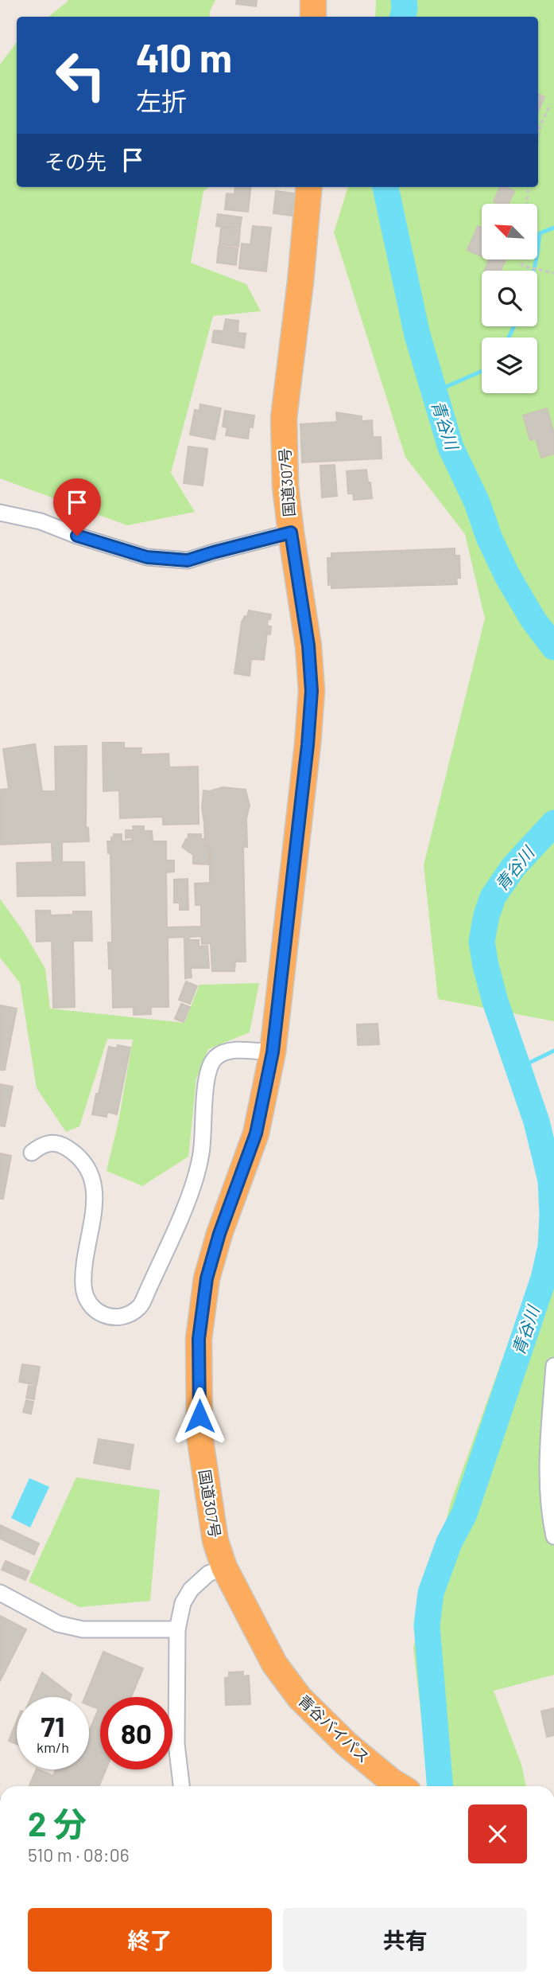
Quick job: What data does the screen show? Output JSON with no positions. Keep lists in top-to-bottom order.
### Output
{
  "streets": {
    "highway": ["国道307号", "青谷バイパス"]
  },
  "crossings": [
    ["国道307号", "青谷バイパス"]
  ],
  "water": ["青谷川"],
  "north": "top left",
  "page": {
    "turn": ["410 m", "左折"],
    "then": "その先",
    "speed": "71 km/h",
    "limit": "80",
    "heading": ["2 分", "510 m · 08:06"],
    "buttons": ["終了", "共有"]
  }
}
